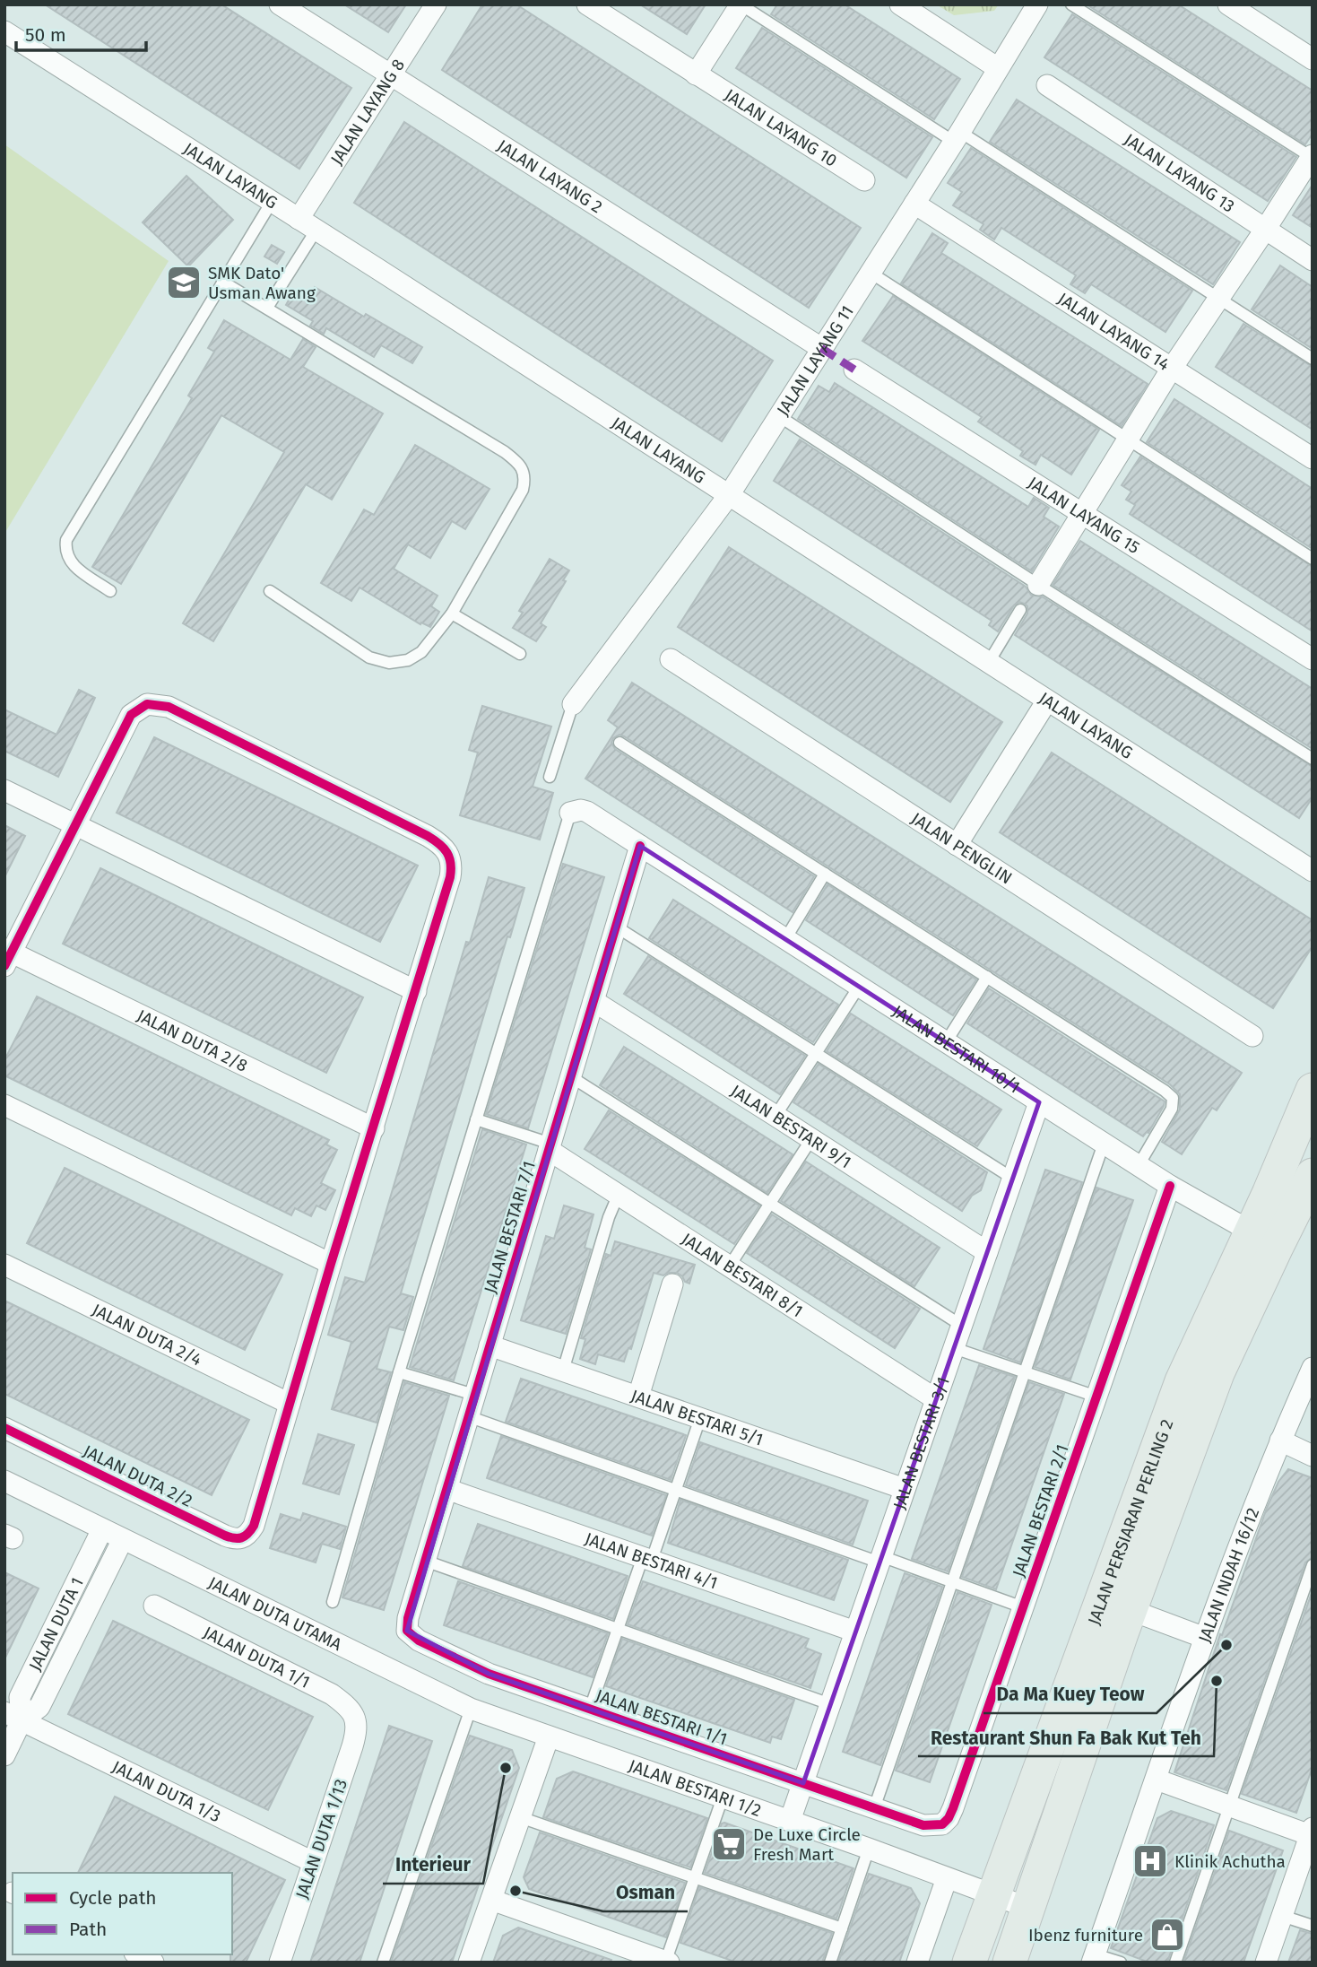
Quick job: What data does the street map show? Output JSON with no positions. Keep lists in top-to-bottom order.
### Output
{
  "streets": {
    "main road": ["JALAN PERSIARAN PERLING 2"],
    "street": [
      "JALAN LAYANG 8",
      "JALAN LAYANG 10",
      "JALAN LAYANG 13",
      "JALAN LAYANG",
      "JALAN LAYANG 2",
      "JALAN LAYANG 14",
      "JALAN LAYANG 11",
      "JALAN LAYANG 15",
      "JALAN PENGLIN",
      "JALAN DUTA 2/8",
      "JALAN BESTARI 10/1",
      "JALAN BESTARI 9/1",
      "JALAN BESTARI 7/1",
      "JALAN BESTARI 8/1",
      "JALAN DUTA 2/4",
      "JALAN BESTARI 5/1",
      "JALAN BESTARI 3/1",
      "JALAN DUTA 2/2",
      "JALAN BESTARI 2/1",
      "JALAN BESTARI 4/1",
      "JALAN INDAH 16/12",
      "JALAN DUTA UTAMA",
      "JALAN DUTA 1",
      "JALAN DUTA 1/1",
      "JALAN BESTARI 1/1",
      "JALAN BESTARI 1/2",
      "JALAN DUTA 1/3",
      "JALAN DUTA 1/13"
    ]
  },
  "crossings": [
    ["JALAN LAYANG 8", "JALAN LAYANG"],
    ["JALAN LAYANG 8", "JALAN LAYANG 2"],
    ["JALAN LAYANG", "JALAN LAYANG 11"],
    ["JALAN LAYANG 2", "JALAN LAYANG 11"],
    ["JALAN LAYANG 14", "JALAN LAYANG 11"],
    ["JALAN BESTARI 10/1", "JALAN BESTARI 7/1"],
    ["JALAN BESTARI 10/1", "JALAN BESTARI 3/1"],
    ["JALAN BESTARI 10/1", "JALAN BESTARI 2/1"],
    ["JALAN BESTARI 10/1", "JALAN PERSIARAN PERLING 2"],
    ["JALAN BESTARI 9/1", "JALAN BESTARI 7/1"],
    ["JALAN BESTARI 9/1", "JALAN BESTARI 3/1"],
    ["JALAN BESTARI 7/1", "JALAN BESTARI 8/1"],
    ["JALAN BESTARI 7/1", "JALAN BESTARI 5/1"],
    ["JALAN BESTARI 7/1", "JALAN BESTARI 4/1"],
    ["JALAN BESTARI 7/1", "JALAN BESTARI 1/1"],
    ["JALAN BESTARI 8/1", "JALAN BESTARI 3/1"],
    ["JALAN DUTA 2/4", "JALAN DUTA 2/2"],
    ["JALAN BESTARI 5/1", "JALAN BESTARI 3/1"],
    ["JALAN BESTARI 3/1", "JALAN BESTARI 4/1"],
    ["JALAN BESTARI 3/1", "JALAN BESTARI 1/1"],
    ["JALAN BESTARI 3/1", "JALAN BESTARI 1/2"],
    ["JALAN BESTARI 2/1", "JALAN BESTARI 1/1"],
    ["JALAN DUTA UTAMA", "JALAN DUTA 1"],
    ["JALAN DUTA UTAMA", "JALAN BESTARI 1/2"],
    ["JALAN DUTA 1", "JALAN DUTA 1/3"],
    ["JALAN DUTA 1/1", "JALAN DUTA 1/13"],
    ["JALAN DUTA 1/3", "JALAN DUTA 1/13"]
  ],
  "places": {
    "school or university": ["SMK Dato' Usman Awang"],
    "other": [
      "Da Ma Kuey Teow",
      "Restaurant Shun Fa Bak Kut Teh",
      "Interieur",
      "Osman"
    ],
    "supermarket": ["De Luxe Circle Fresh Mart"],
    "hospital": ["Klinik Achutha"],
    "shop": ["Ibenz furniture"]
  },
  "legend": ["Cycle path", "Path"],
  "scale_bar": "50 m"
}
